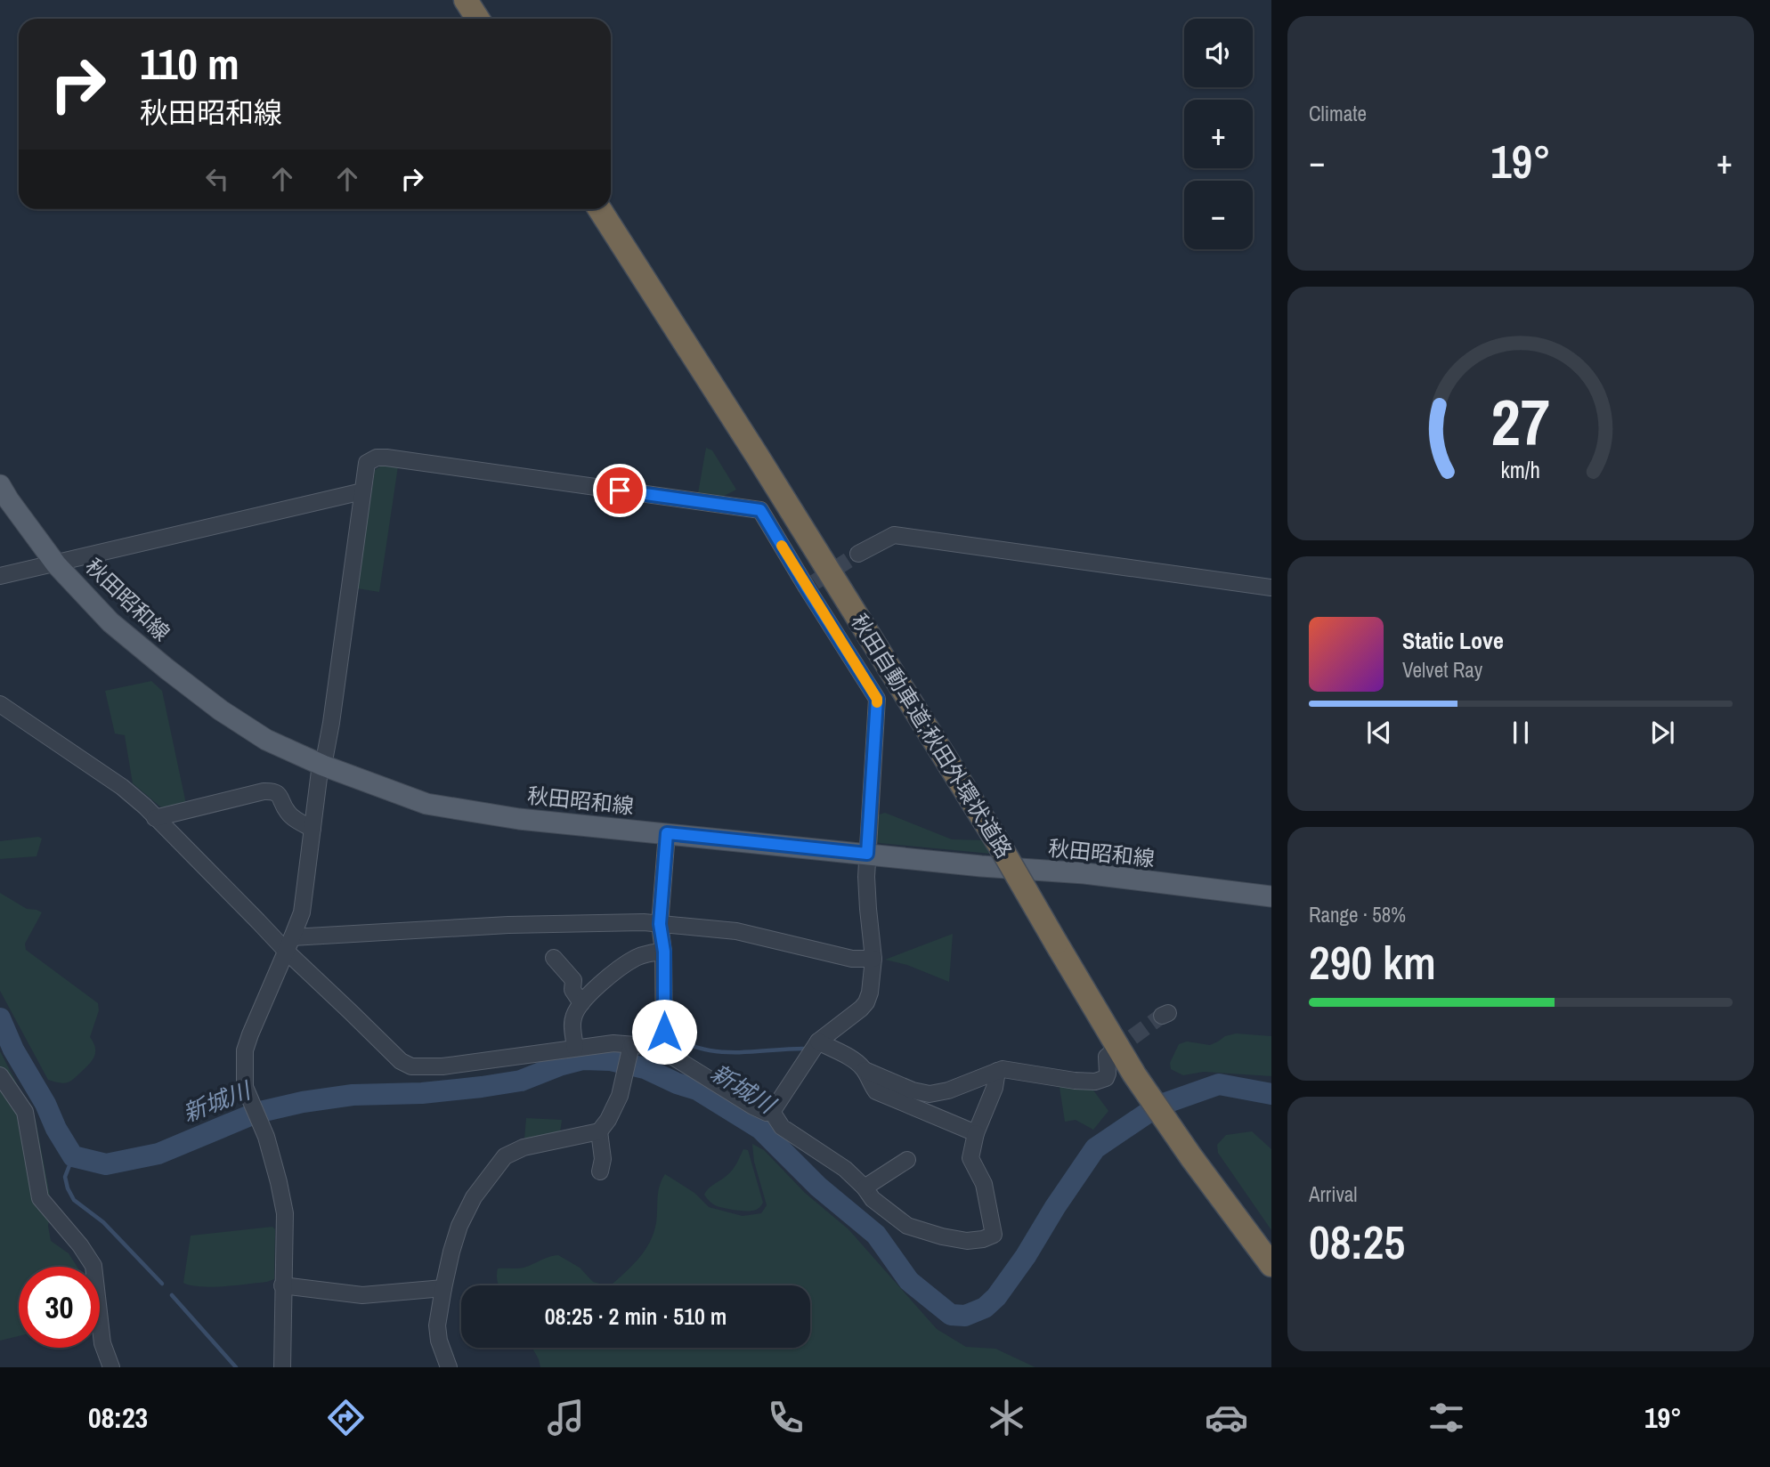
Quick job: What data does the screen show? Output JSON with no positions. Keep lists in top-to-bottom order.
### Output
{
  "streets": {
    "highway": ["秋田自動車道;秋田外環状道路"],
    "main road": ["秋田昭和線"]
  },
  "water": ["新城川"],
  "page": {
    "tile": [
      "Climate",
      ["Range · 58%", "290 km"],
      ["Arrival", "08:25"]
    ],
    "map_buttons": ["+", "−"],
    "turn": ["110 m", "秋田昭和線"],
    "heat": ["−", "19°", "+"],
    "song": ["Static Love", "Velvet Ray"],
    "limit": "30",
    "trip": "08:25 · 2 min · 510 m",
    "tabs": ["08:23", "19°"],
    "gauge": ["27", "km/h"]
  }
}
